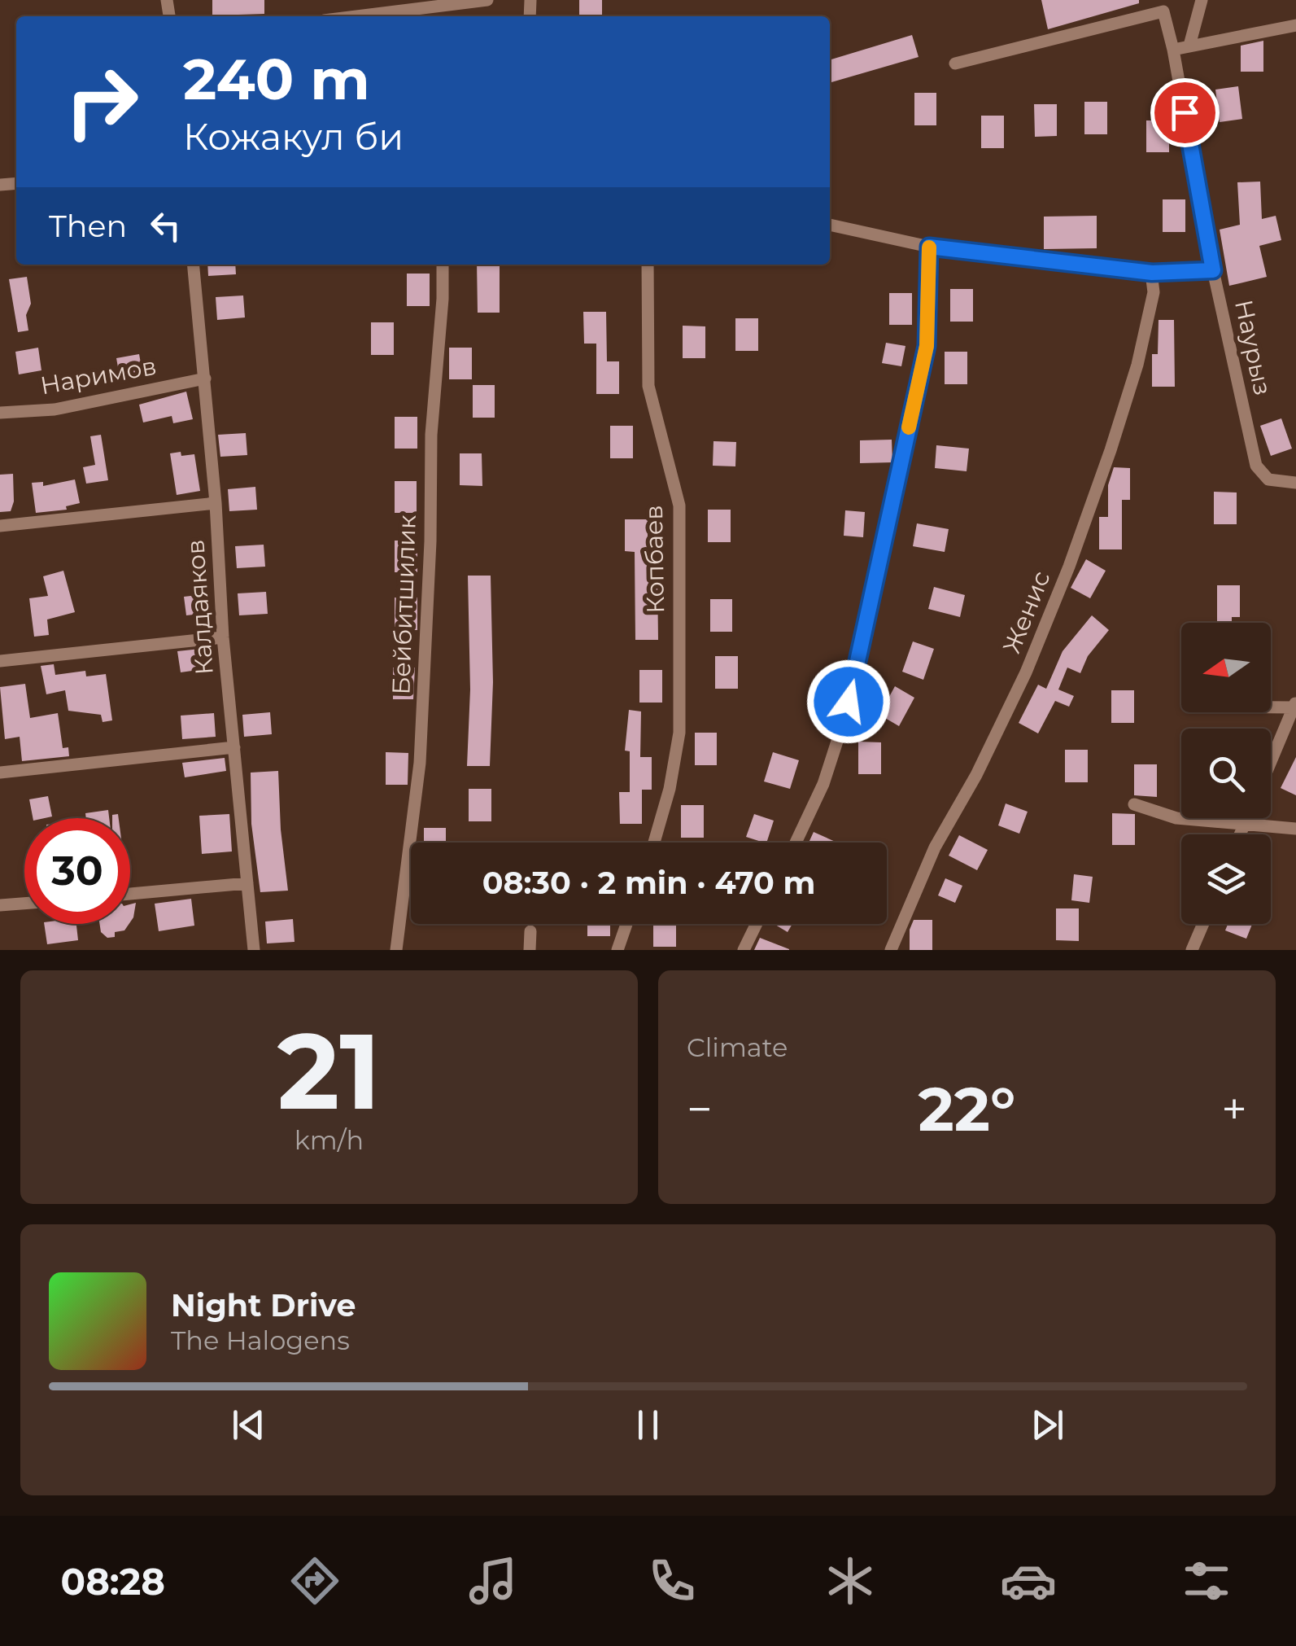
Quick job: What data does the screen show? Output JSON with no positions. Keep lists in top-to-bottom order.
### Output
{
  "streets": {
    "street": [
      "Наурыз",
      "Наримов",
      "Копбаев",
      "Бейбитшилик",
      "Калдаяков",
      "Женис"
    ]
  },
  "crossings": [
    ["Наримов", "Калдаяков"]
  ],
  "north": "left",
  "page": {
    "turn": ["240 m", "Кожакул би"],
    "then": "Then",
    "limit": "30",
    "trip": "08:30 · 2 min · 470 m",
    "tile": [
      ["21", "km/h"],
      "Climate"
    ],
    "heat": ["−", "22°", "+"],
    "song": ["Night Drive", "The Halogens"],
    "tabs": "08:28"
  }
}
